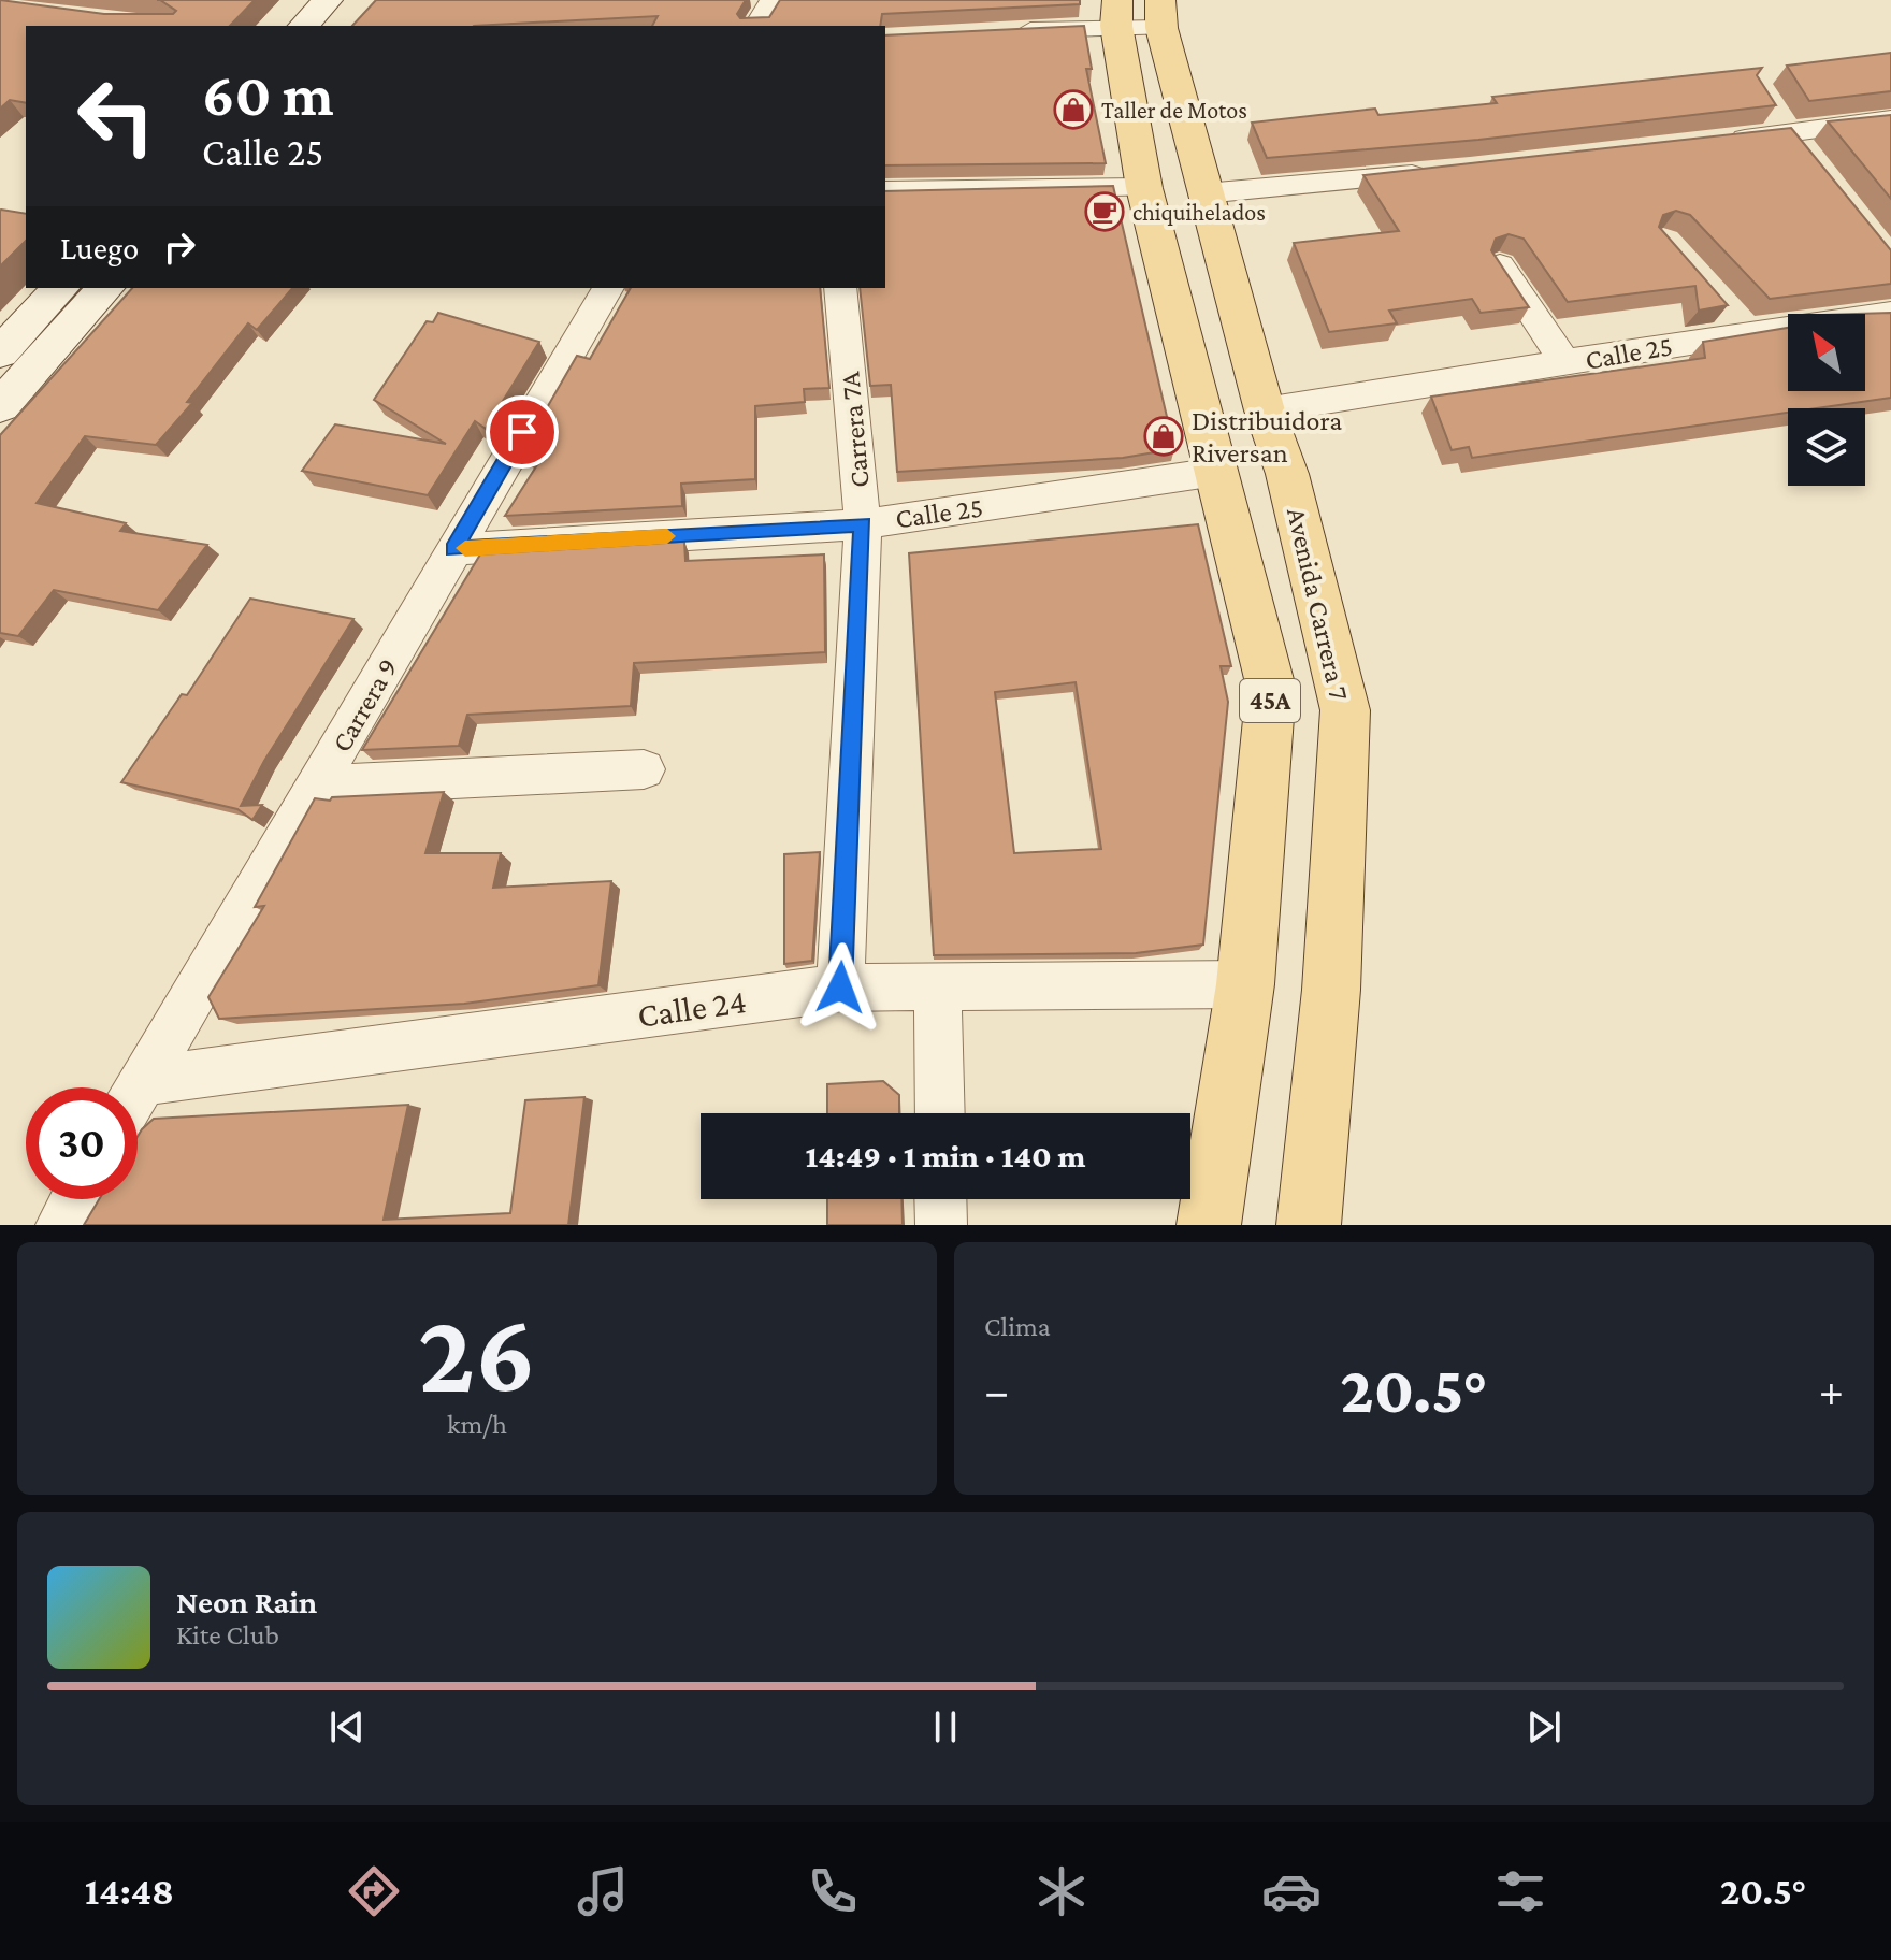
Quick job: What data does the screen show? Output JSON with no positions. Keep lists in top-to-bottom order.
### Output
{
  "streets": {
    "main road": ["Avenida Carrera 7", "45A"],
    "street": [
      "Calle 25",
      "Carrera 7A",
      "Carrera 9",
      "Calle 24"
    ]
  },
  "crossings": [
    ["Calle 25", "Carrera 7A"],
    ["Calle 25", "Avenida Carrera 7"],
    ["Calle 25", "45A"],
    ["Calle 25", "Carrera 9"],
    ["Carrera 7A", "Calle 24"],
    ["45A", "Calle 24"],
    ["Carrera 9", "Calle 24"]
  ],
  "places": {
    "shop": ["Taller de Motos", "Distribuidora Riversan"],
    "cafe": ["chiquihelados"]
  },
  "north": "top left",
  "page": {
    "turn": ["60 m", "Calle 25"],
    "then": "Luego",
    "limit": "30",
    "trip": "14:49 · 1 min · 140 m",
    "tile": [
      ["26", "km/h"],
      "Clima"
    ],
    "heat": ["−", "20.5°", "+"],
    "song": ["Neon Rain", "Kite Club"],
    "tabs": ["14:48", "20.5°"]
  }
}
